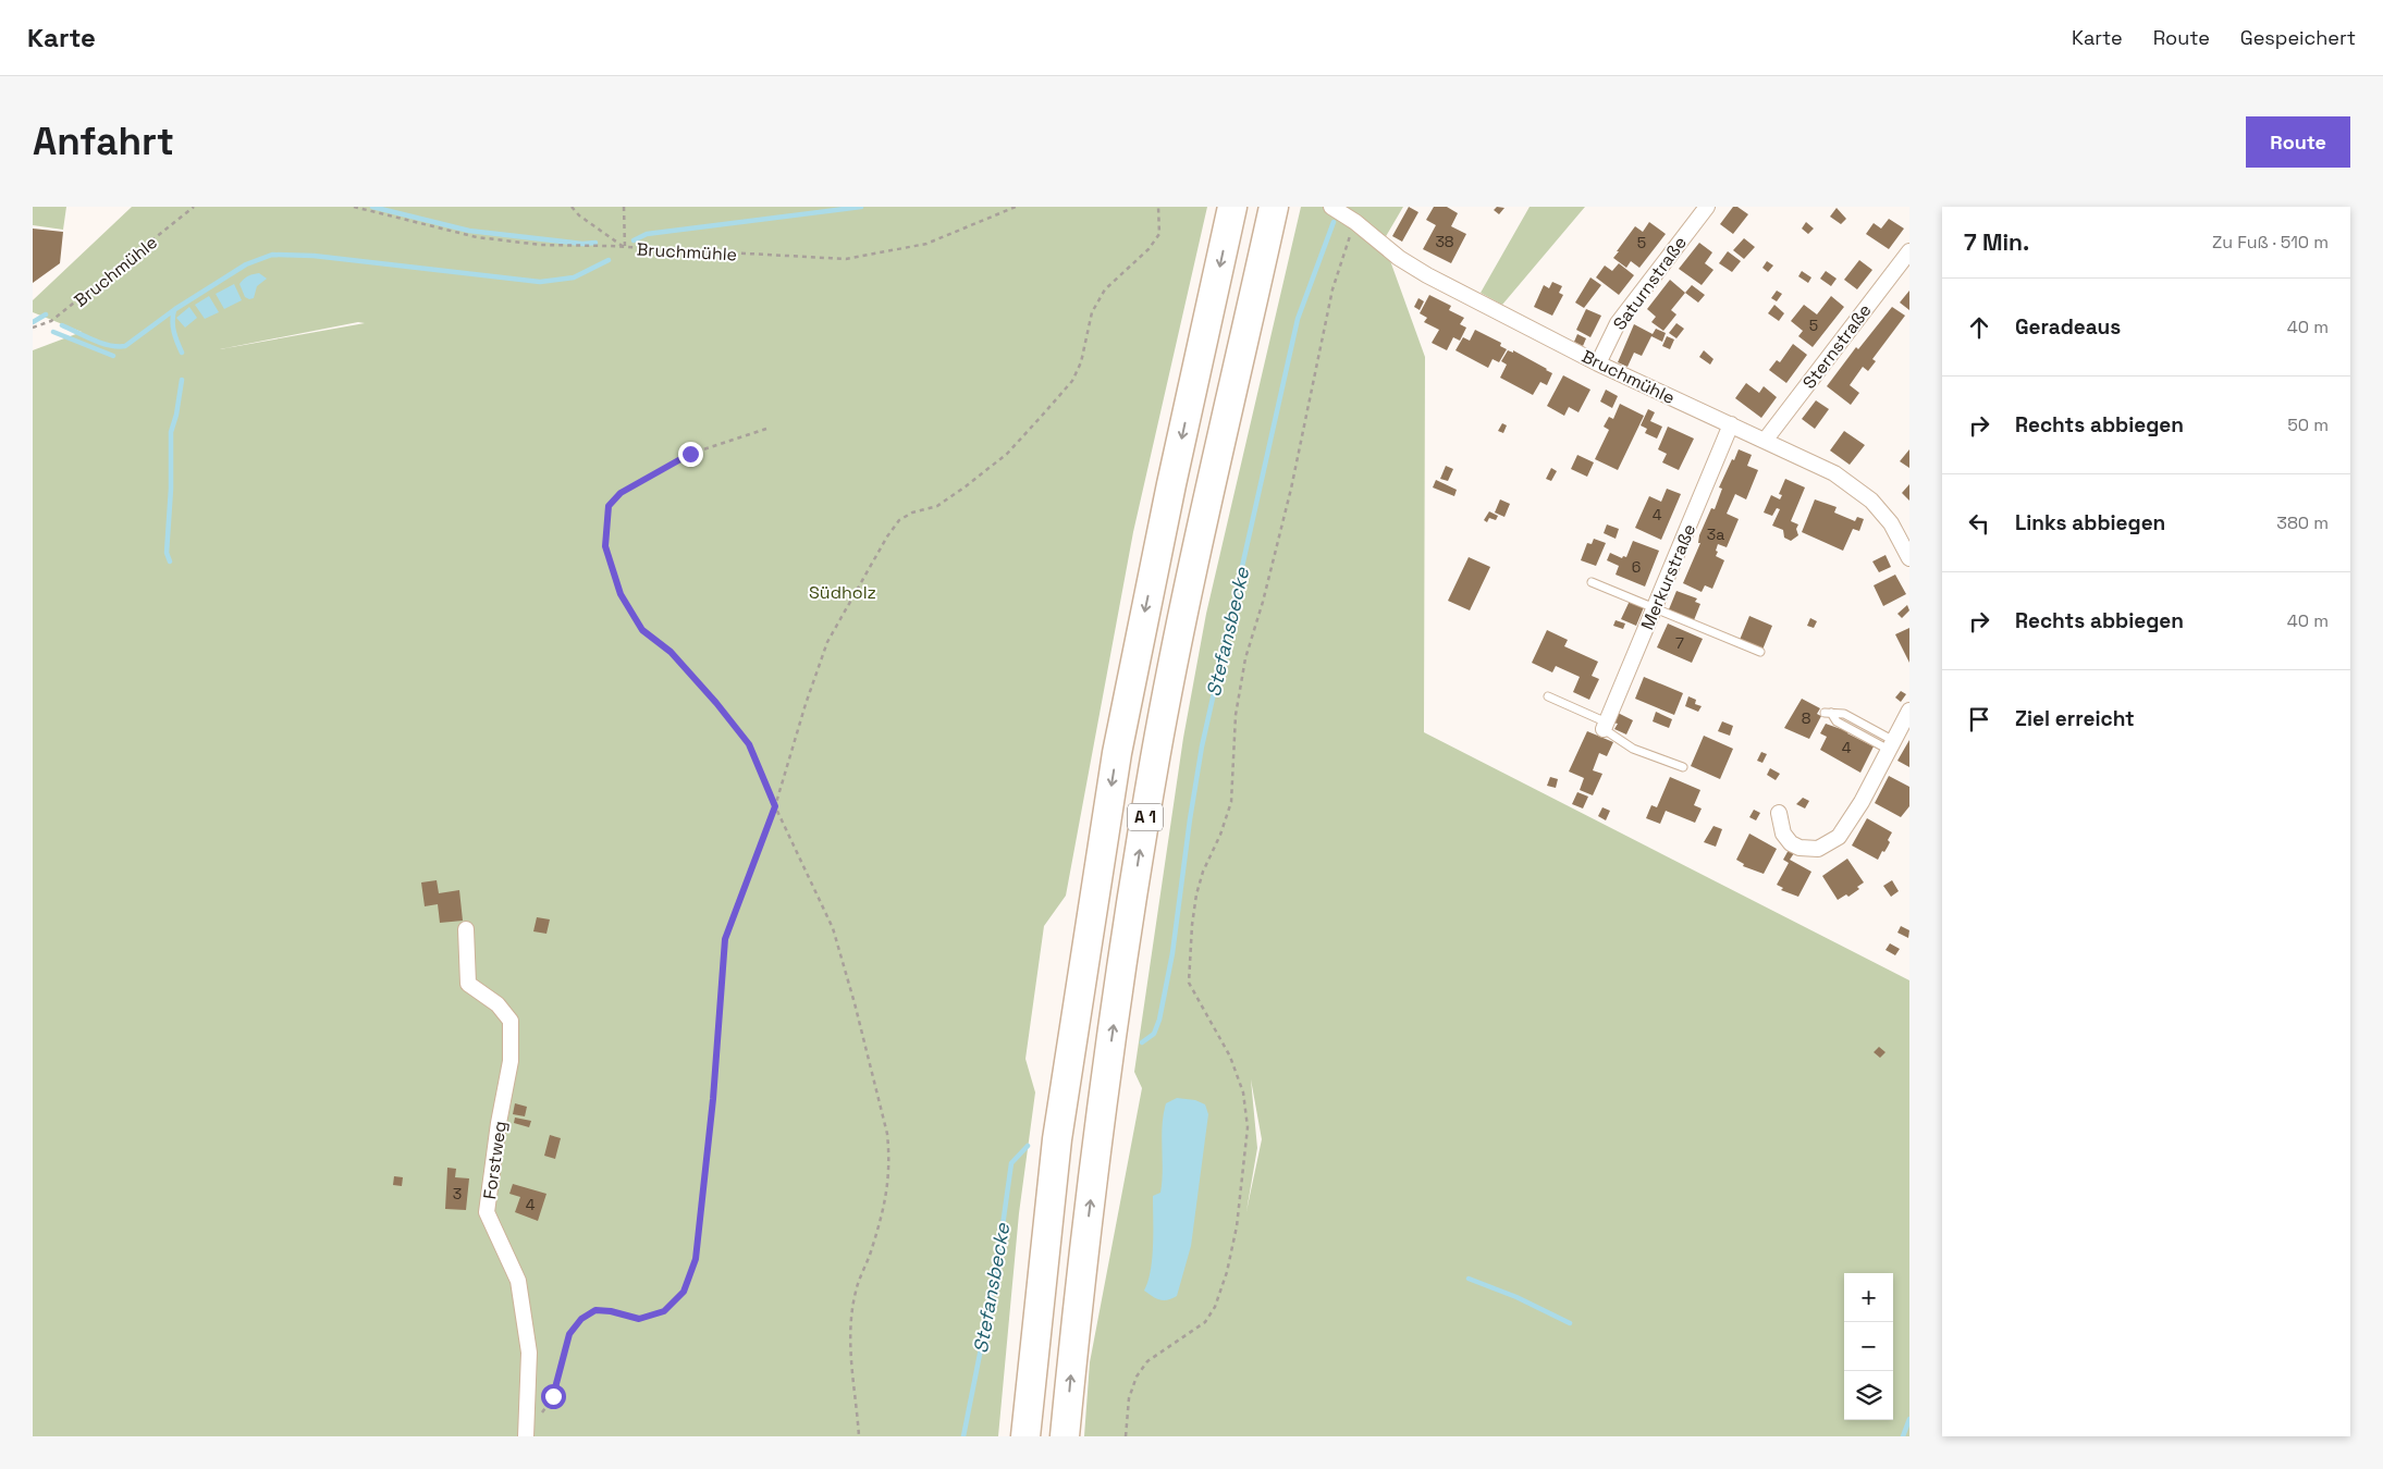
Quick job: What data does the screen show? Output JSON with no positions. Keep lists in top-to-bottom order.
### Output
{
  "streets": {
    "highway": ["A 1"],
    "street": [
      "Bruchmühle",
      "Saturnstraße",
      "Sternstraße",
      "Merkurstraße",
      "Forstweg"
    ]
  },
  "crossings": [
    ["Bruchmühle", "Saturnstraße"],
    ["Bruchmühle", "Sternstraße"],
    ["Bruchmühle", "Merkurstraße"]
  ],
  "water": ["Stefansbecke"],
  "parks": ["Südholz"],
  "house_numbers": [
    "38",
    "5",
    "5",
    "4",
    "3a",
    "6",
    "7",
    "8",
    "4",
    "3",
    "4"
  ],
  "page": {
    "header": "Karte",
    "nav": ["Karte", "Route", "Gespeichert"],
    "buttons": "Route",
    "title": "Anfahrt",
    "heading": ["7 Min.", "Zu Fuß · 510 m"],
    "list": [
      ["Geradeaus", "40 m"],
      ["Rechts abbiegen", "50 m"],
      ["Links abbiegen", "380 m"],
      ["Rechts abbiegen", "40 m"],
      "Ziel erreicht"
    ],
    "map_buttons": ["+", "−"]
  }
}
